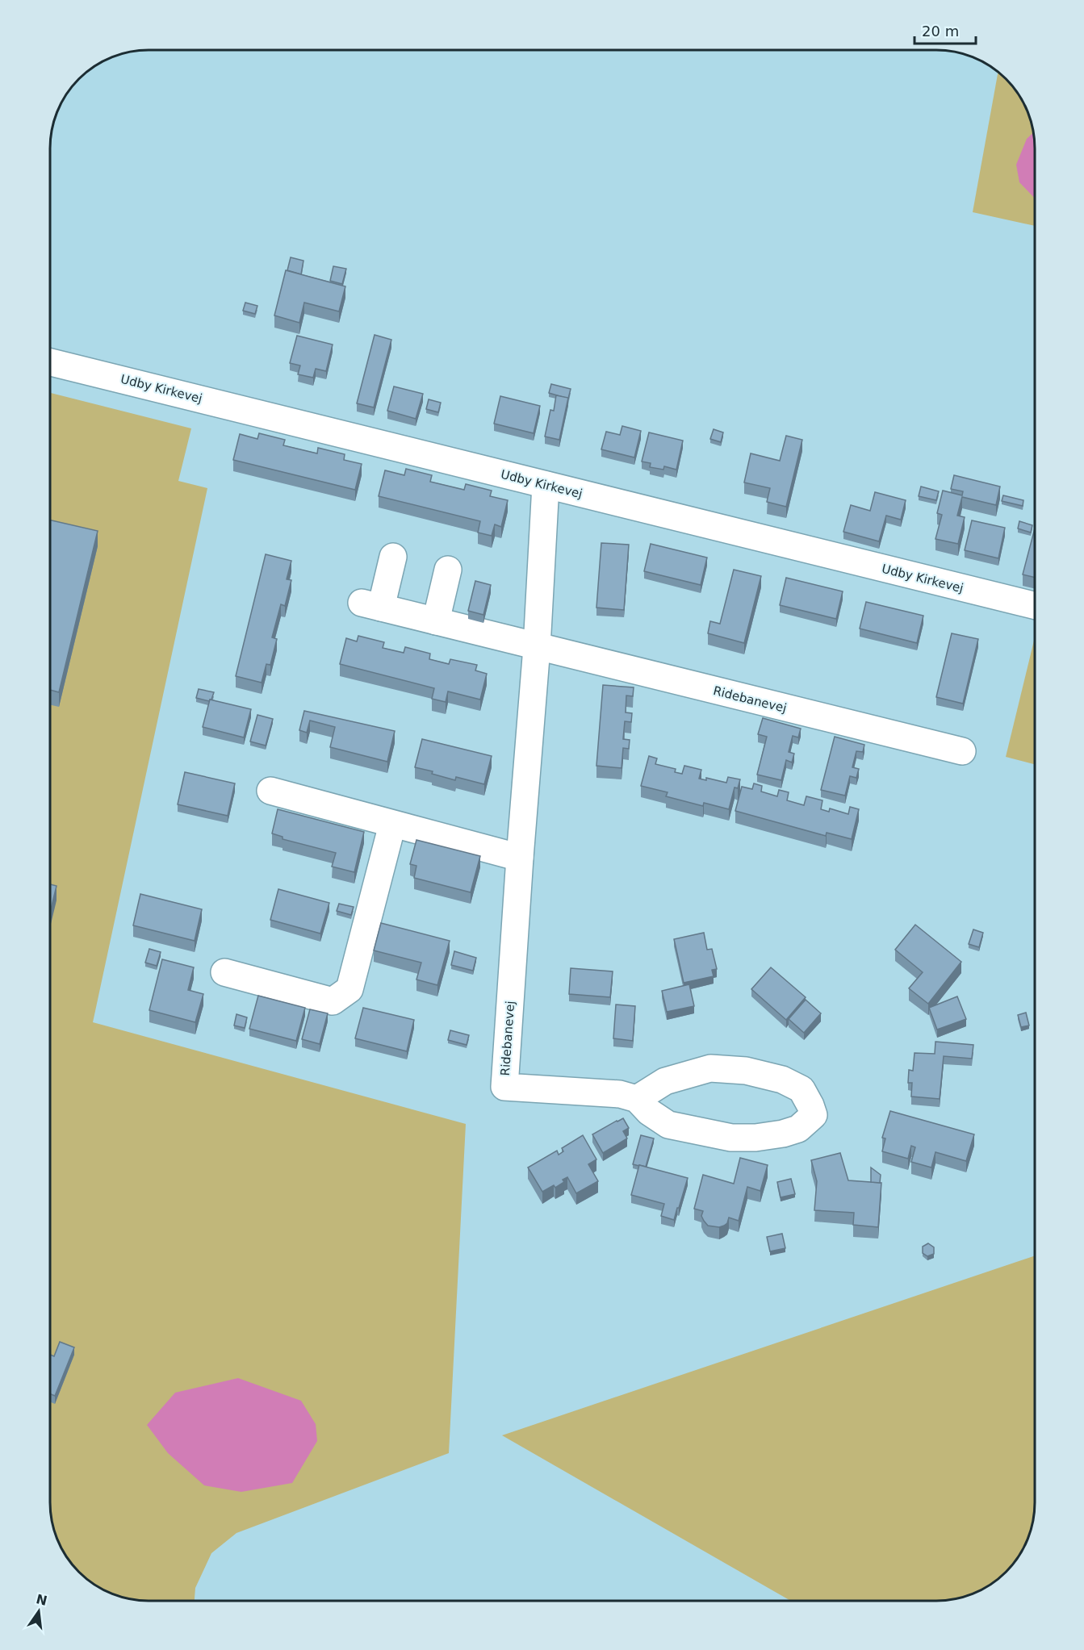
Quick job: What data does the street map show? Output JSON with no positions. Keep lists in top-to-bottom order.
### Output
{
  "streets": {
    "street": ["Udby Kirkevej", "Ridebanevej"]
  },
  "crossings": [
    ["Udby Kirkevej", "Ridebanevej"]
  ],
  "scale_bar": "20 m",
  "north": "top"
}
